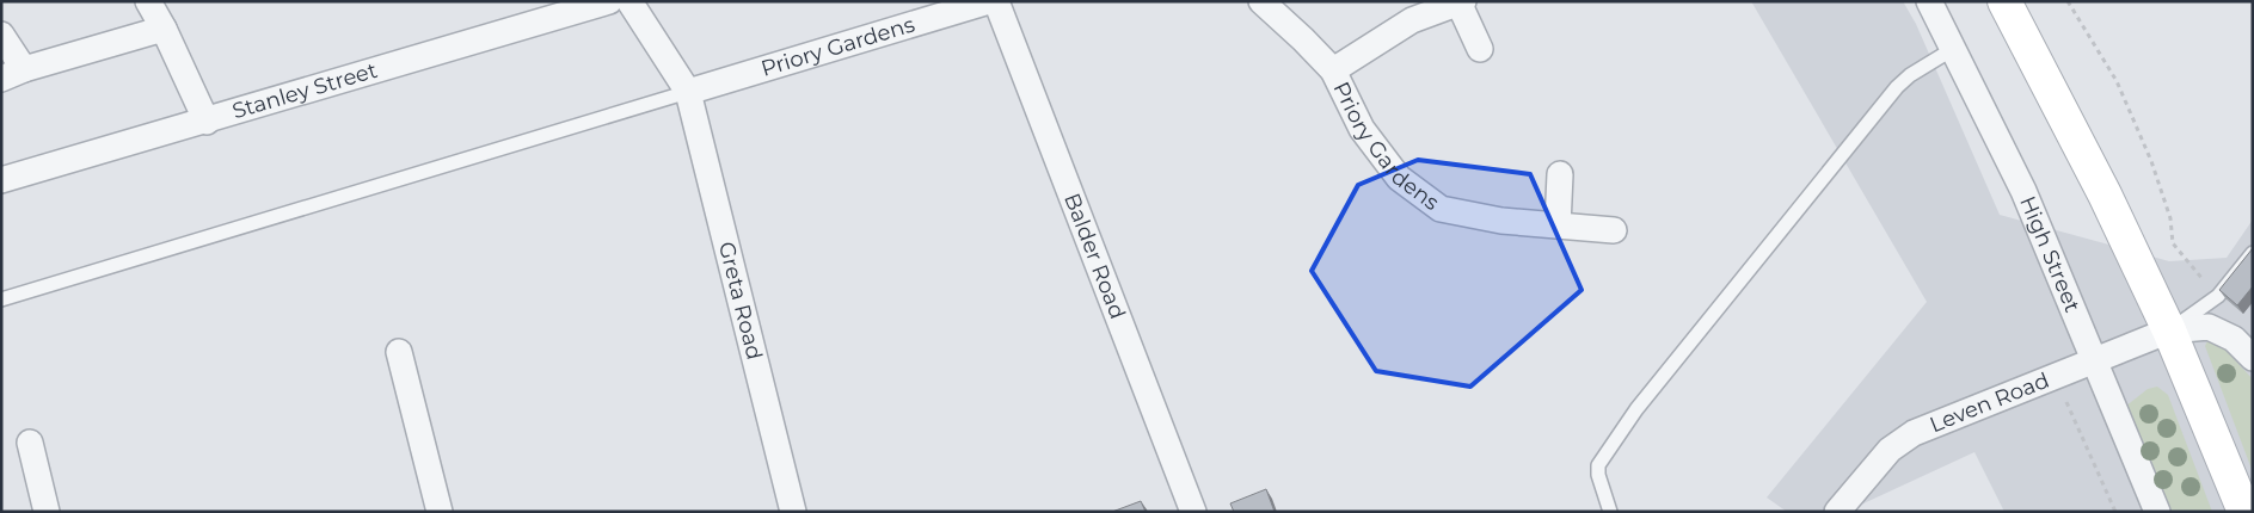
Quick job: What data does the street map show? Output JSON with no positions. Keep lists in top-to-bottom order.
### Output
{
  "streets": {
    "street": [
      "Priory Gardens",
      "Stanley Street",
      "High Street",
      "Balder Road",
      "Greta Road",
      "Leven Road"
    ]
  },
  "crossings": [
    ["Priory Gardens", "Greta Road"],
    ["High Street", "Leven Road"]
  ]
}
